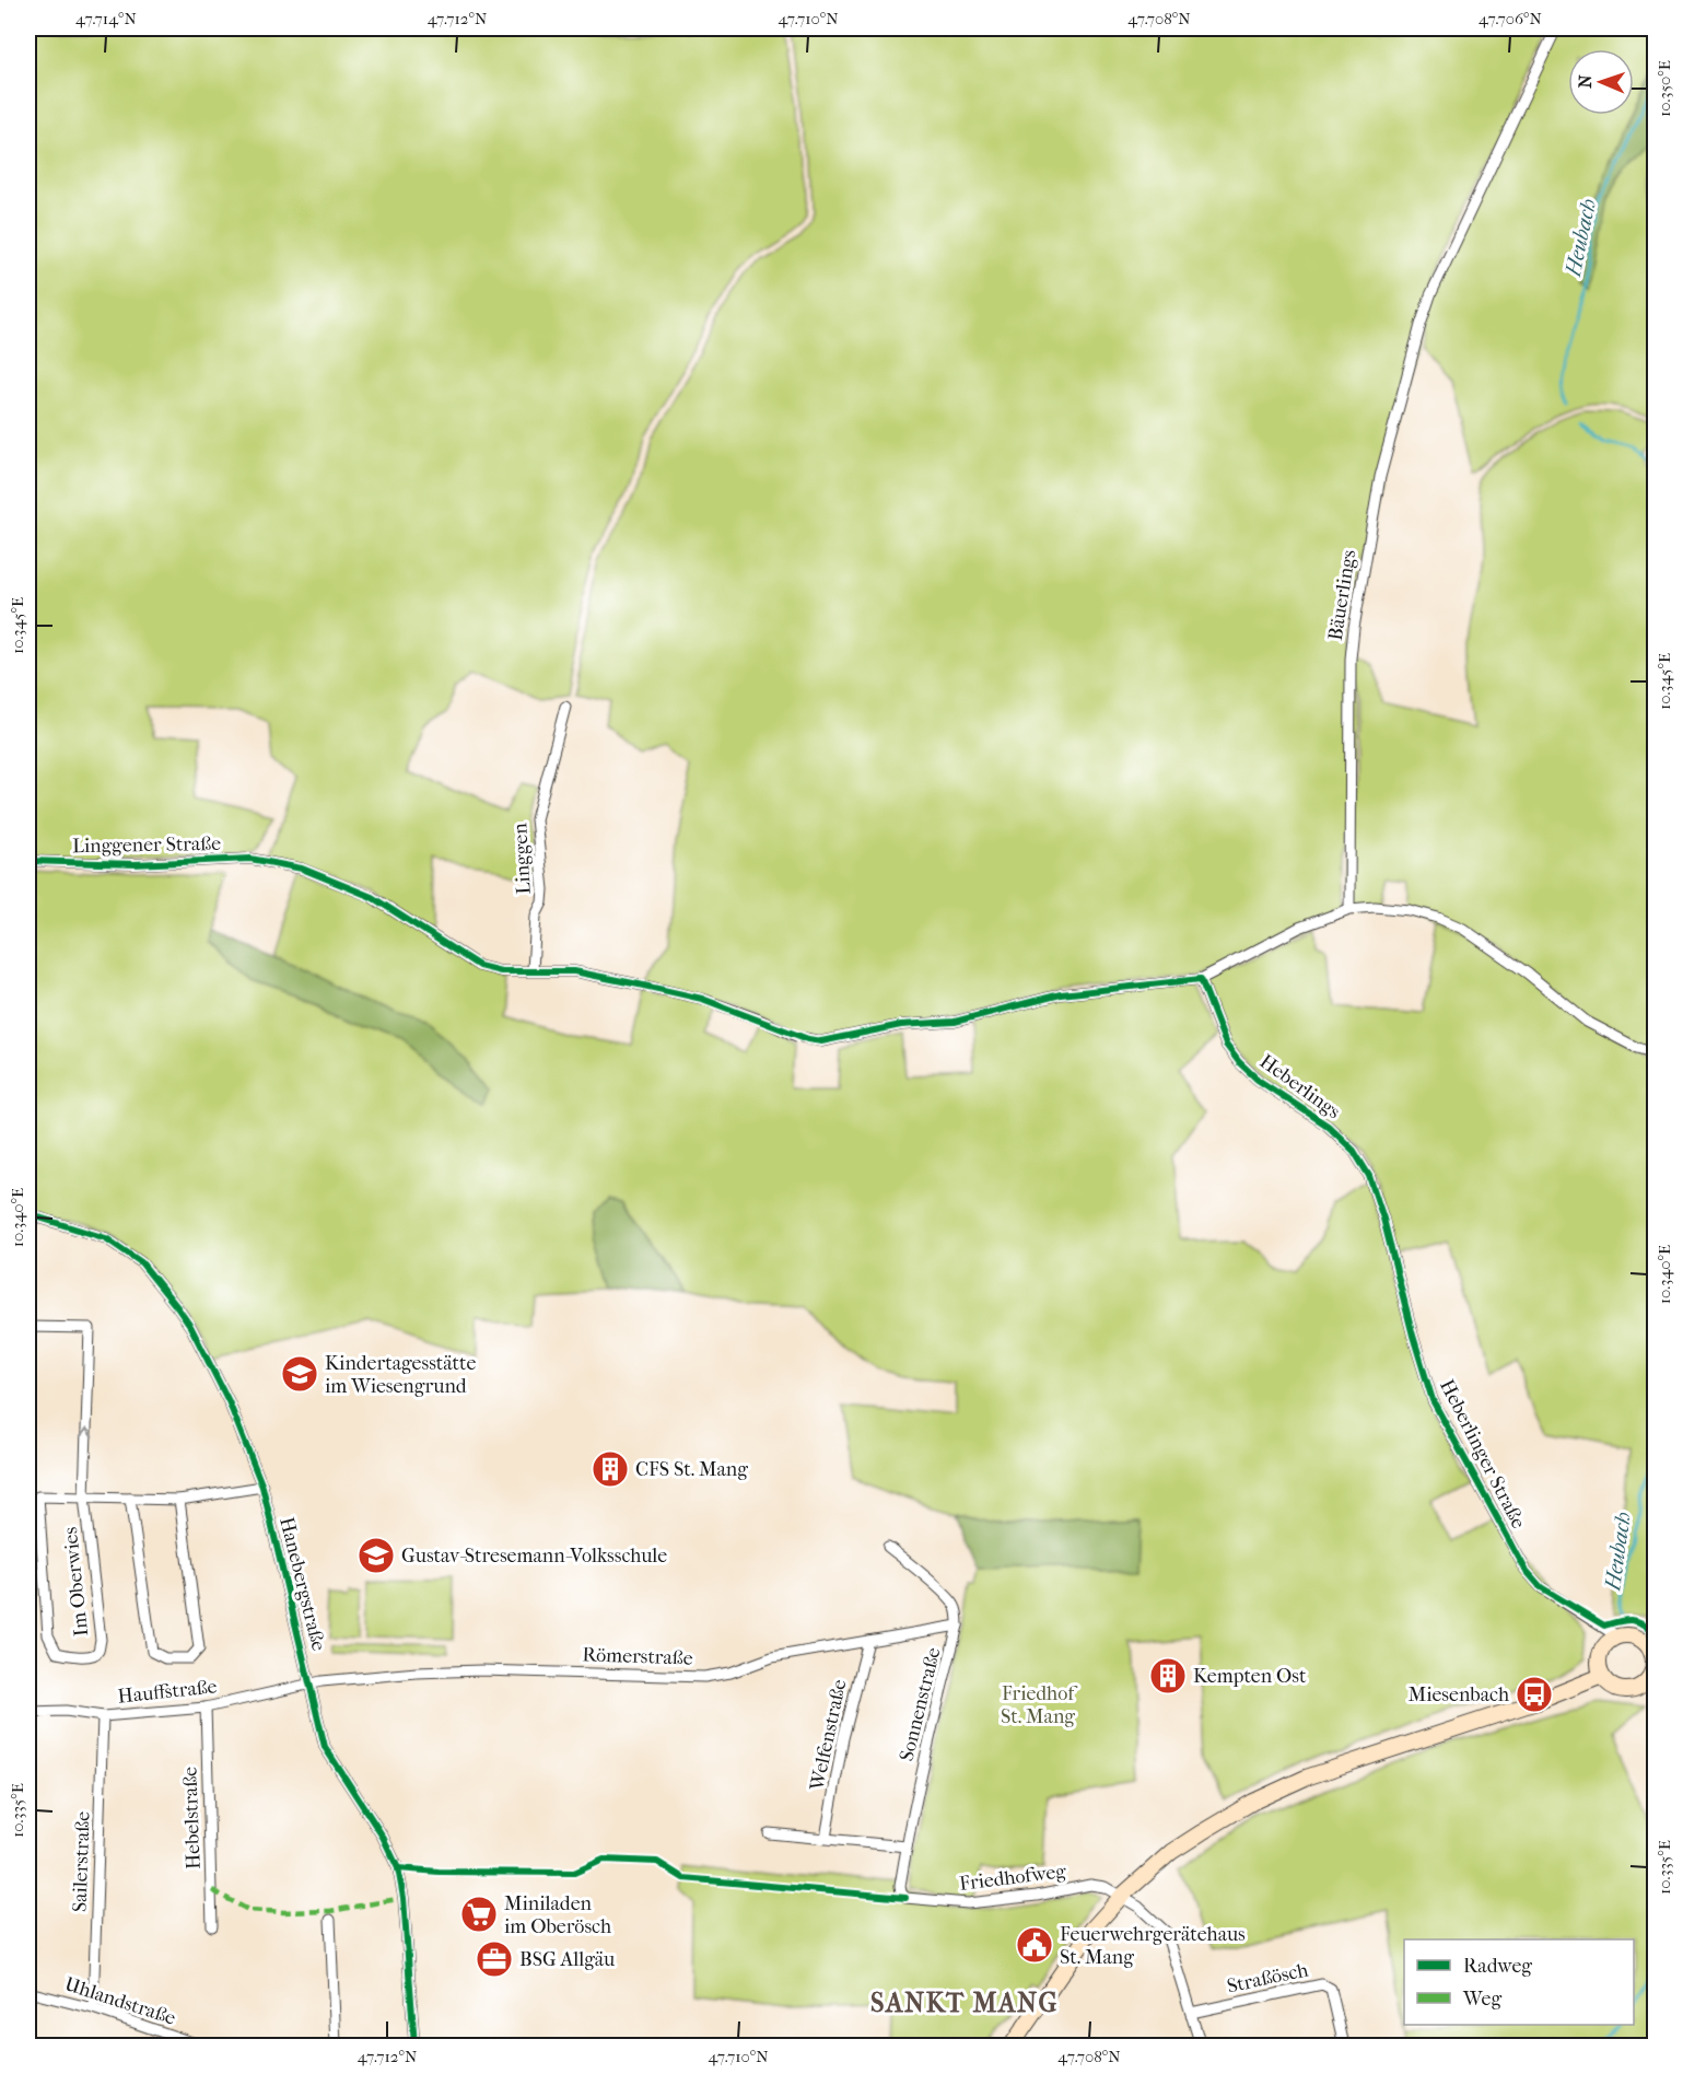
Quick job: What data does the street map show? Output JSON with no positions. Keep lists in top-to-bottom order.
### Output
{
  "streets": {
    "street": [
      "Bäuerlings",
      "Linggener Straße",
      "Linggen",
      "Heberlings",
      "Heberlinger Straße",
      "Im Oberwies",
      "Hanebergstraße",
      "Römerstraße",
      "Hauffstraße",
      "Sonnenstraße",
      "Welfenstraße",
      "Hebelstraße",
      "Sailerstraße",
      "Friedhofweg",
      "Straßösch",
      "Uhlandstraße"
    ]
  },
  "crossings": [
    ["Linggener Straße", "Linggen"],
    ["Linggener Straße", "Heberlings"],
    ["Heberlings", "Heberlinger Straße"],
    ["Im Oberwies", "Hanebergstraße"],
    ["Hanebergstraße", "Römerstraße"],
    ["Hanebergstraße", "Hauffstraße"],
    ["Römerstraße", "Hauffstraße"],
    ["Römerstraße", "Sonnenstraße"],
    ["Römerstraße", "Welfenstraße"],
    ["Hauffstraße", "Hebelstraße"],
    ["Hauffstraße", "Sailerstraße"],
    ["Sonnenstraße", "Friedhofweg"],
    ["Sailerstraße", "Uhlandstraße"],
    ["Friedhofweg", "Straßösch"]
  ],
  "districts": ["SANKT MANG"],
  "water": ["Heubach"],
  "parks": ["Friedhof St. Mang"],
  "places": {
    "school or university": ["Kindertagesstätte im Wiesengrund", "Gustav-Stresemann-Volksschule"],
    "building": ["CFS St. Mang", "Kempten Ost"],
    "bus stop": ["Miesenbach"],
    "supermarket": ["Miniladen im Oberösch"],
    "public building": ["Feuerwehrgerätehaus St. Mang"],
    "office": ["BSG Allgäu"]
  },
  "legend": ["Radweg", "Weg"],
  "north": "left",
  "coordinates": [
    "47.714°N",
    "47.712°N",
    "47.710°N",
    "47.708°N",
    "47.706°N",
    "10.350°E",
    "10.345°E",
    "10.340°E",
    "10.335°E"
  ]
}
